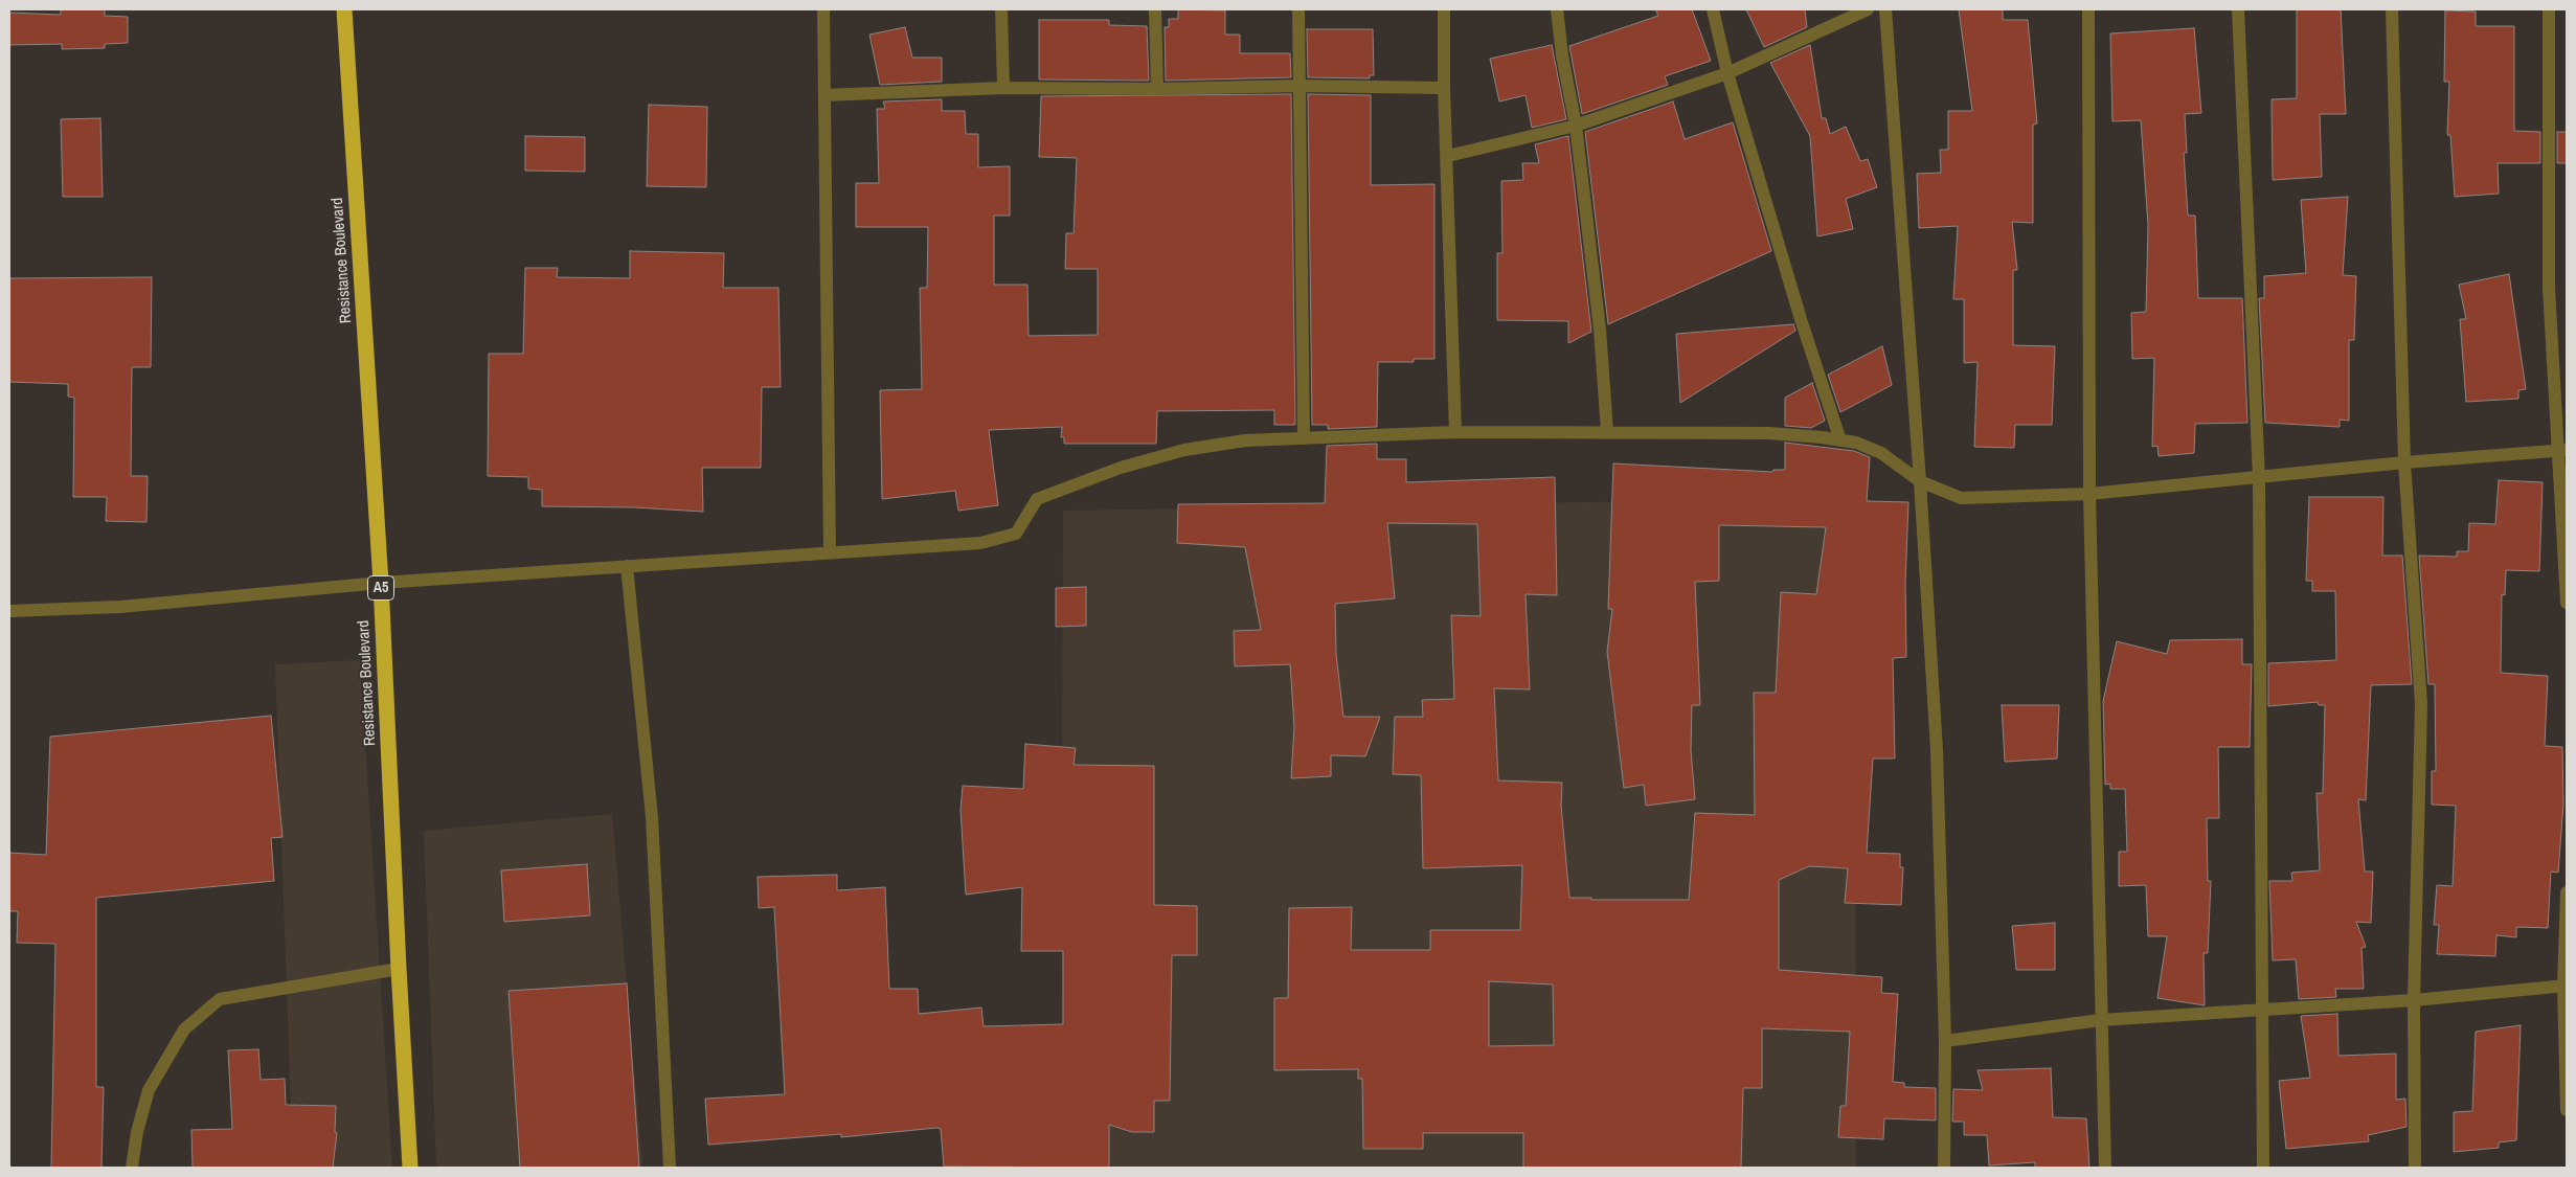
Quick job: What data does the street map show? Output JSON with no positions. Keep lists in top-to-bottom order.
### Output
{
  "streets": {
    "highway": ["Resistance Boulevard", "A5"]
  }
}
